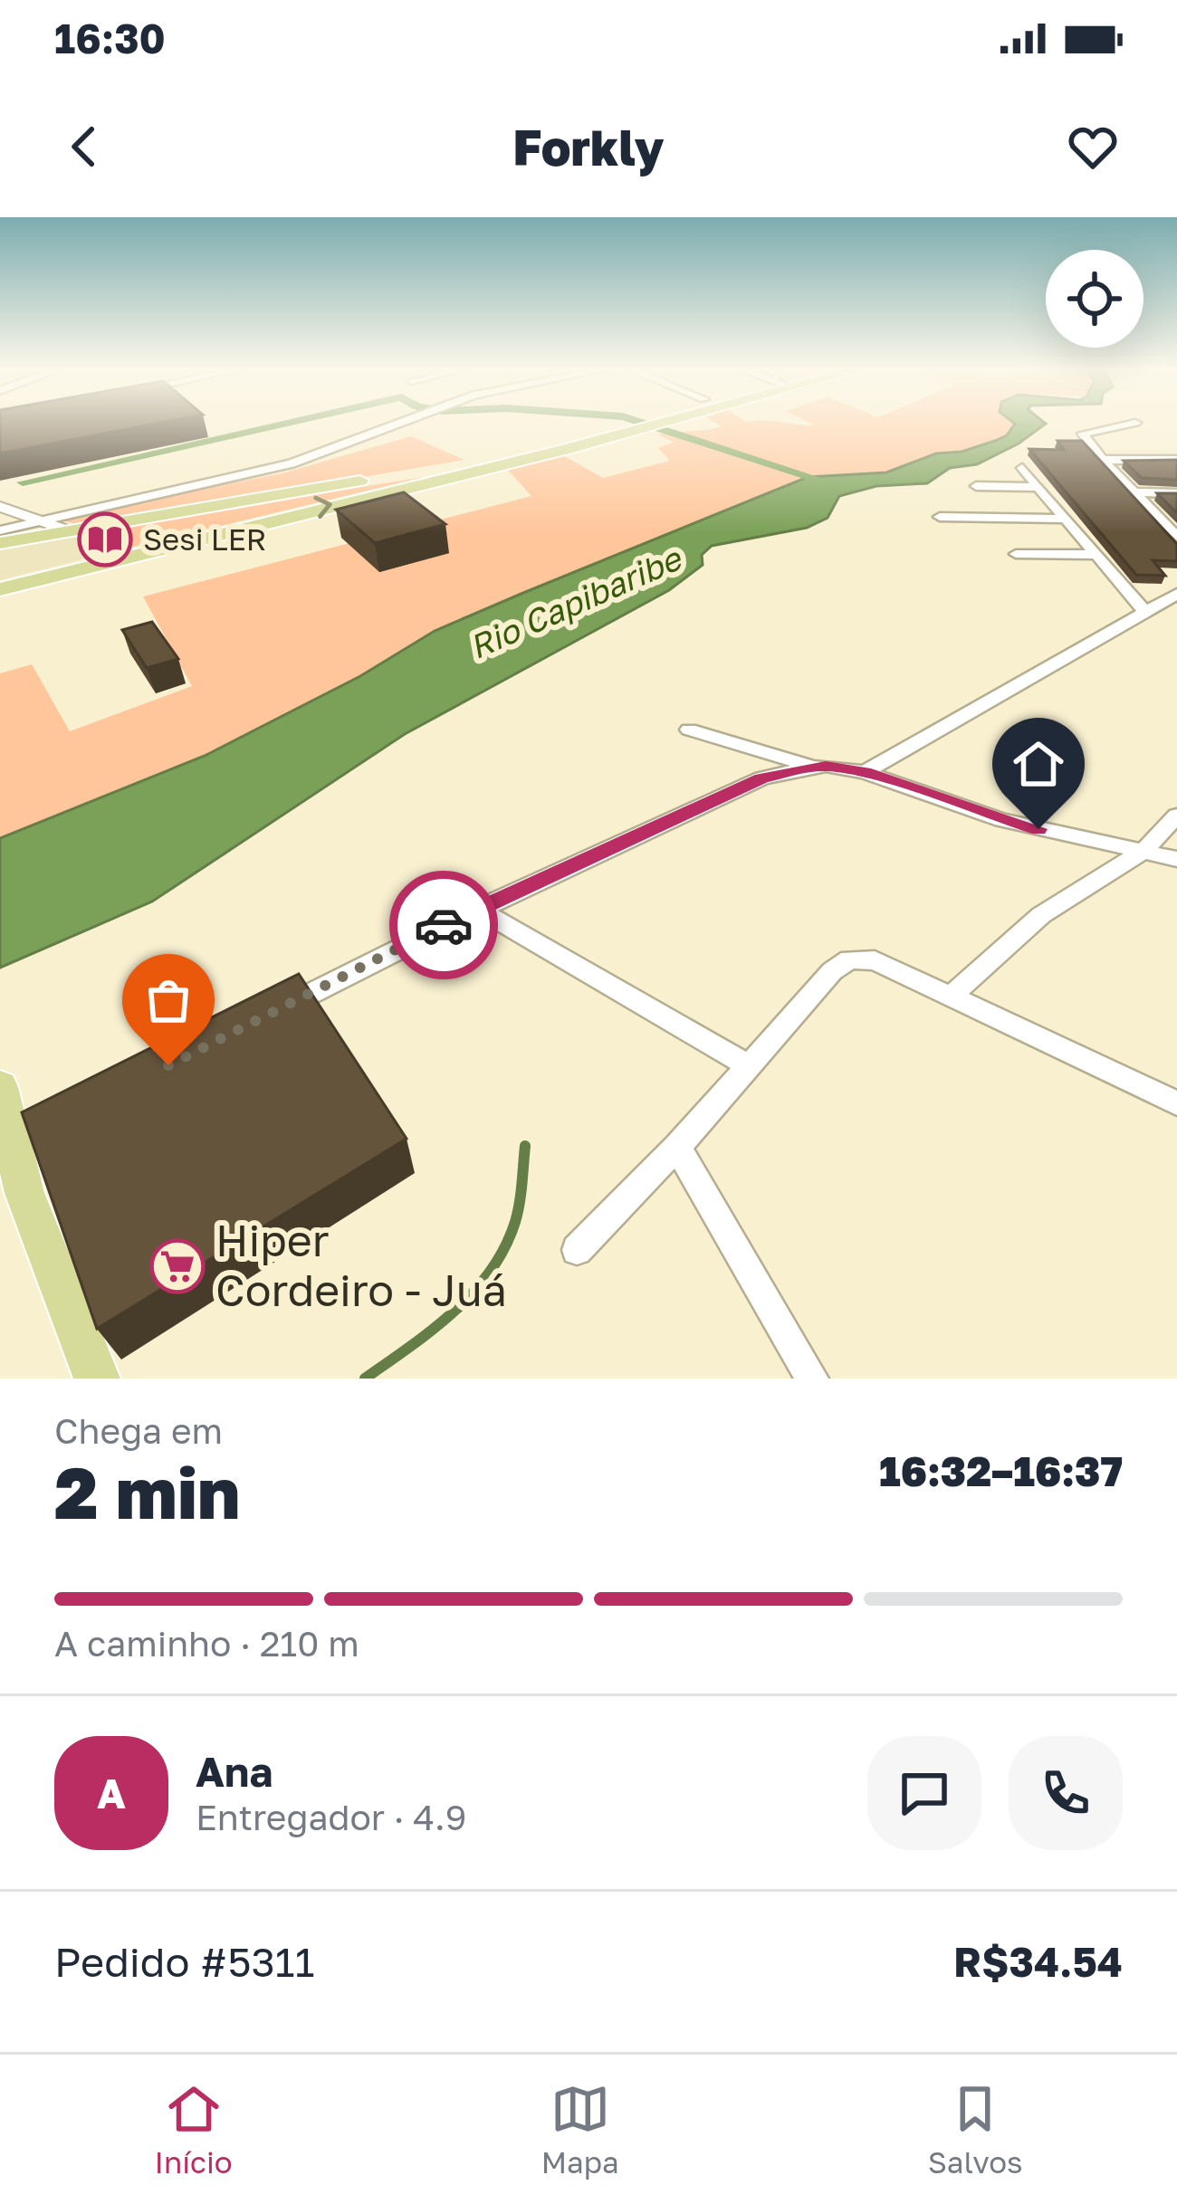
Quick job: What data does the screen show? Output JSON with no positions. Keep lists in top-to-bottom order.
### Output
{
  "water": ["Rio Capibaribe"],
  "places": {
    "library": ["Sesi LER"],
    "supermarket": ["Hiper Cordeiro - Juá"]
  },
  "page": {
    "status": "16:30",
    "header": "Forkly",
    "heading": ["2 min", "Chega em", "16:32–16:37"],
    "panel": [
      "Ana",
      "Entregador · 4.9",
      "Pedido #5311",
      "R$34.54"
    ],
    "bar": "A caminho · 210 m",
    "round": "A",
    "tabs": ["Início", "Mapa", "Salvos"]
  }
}
